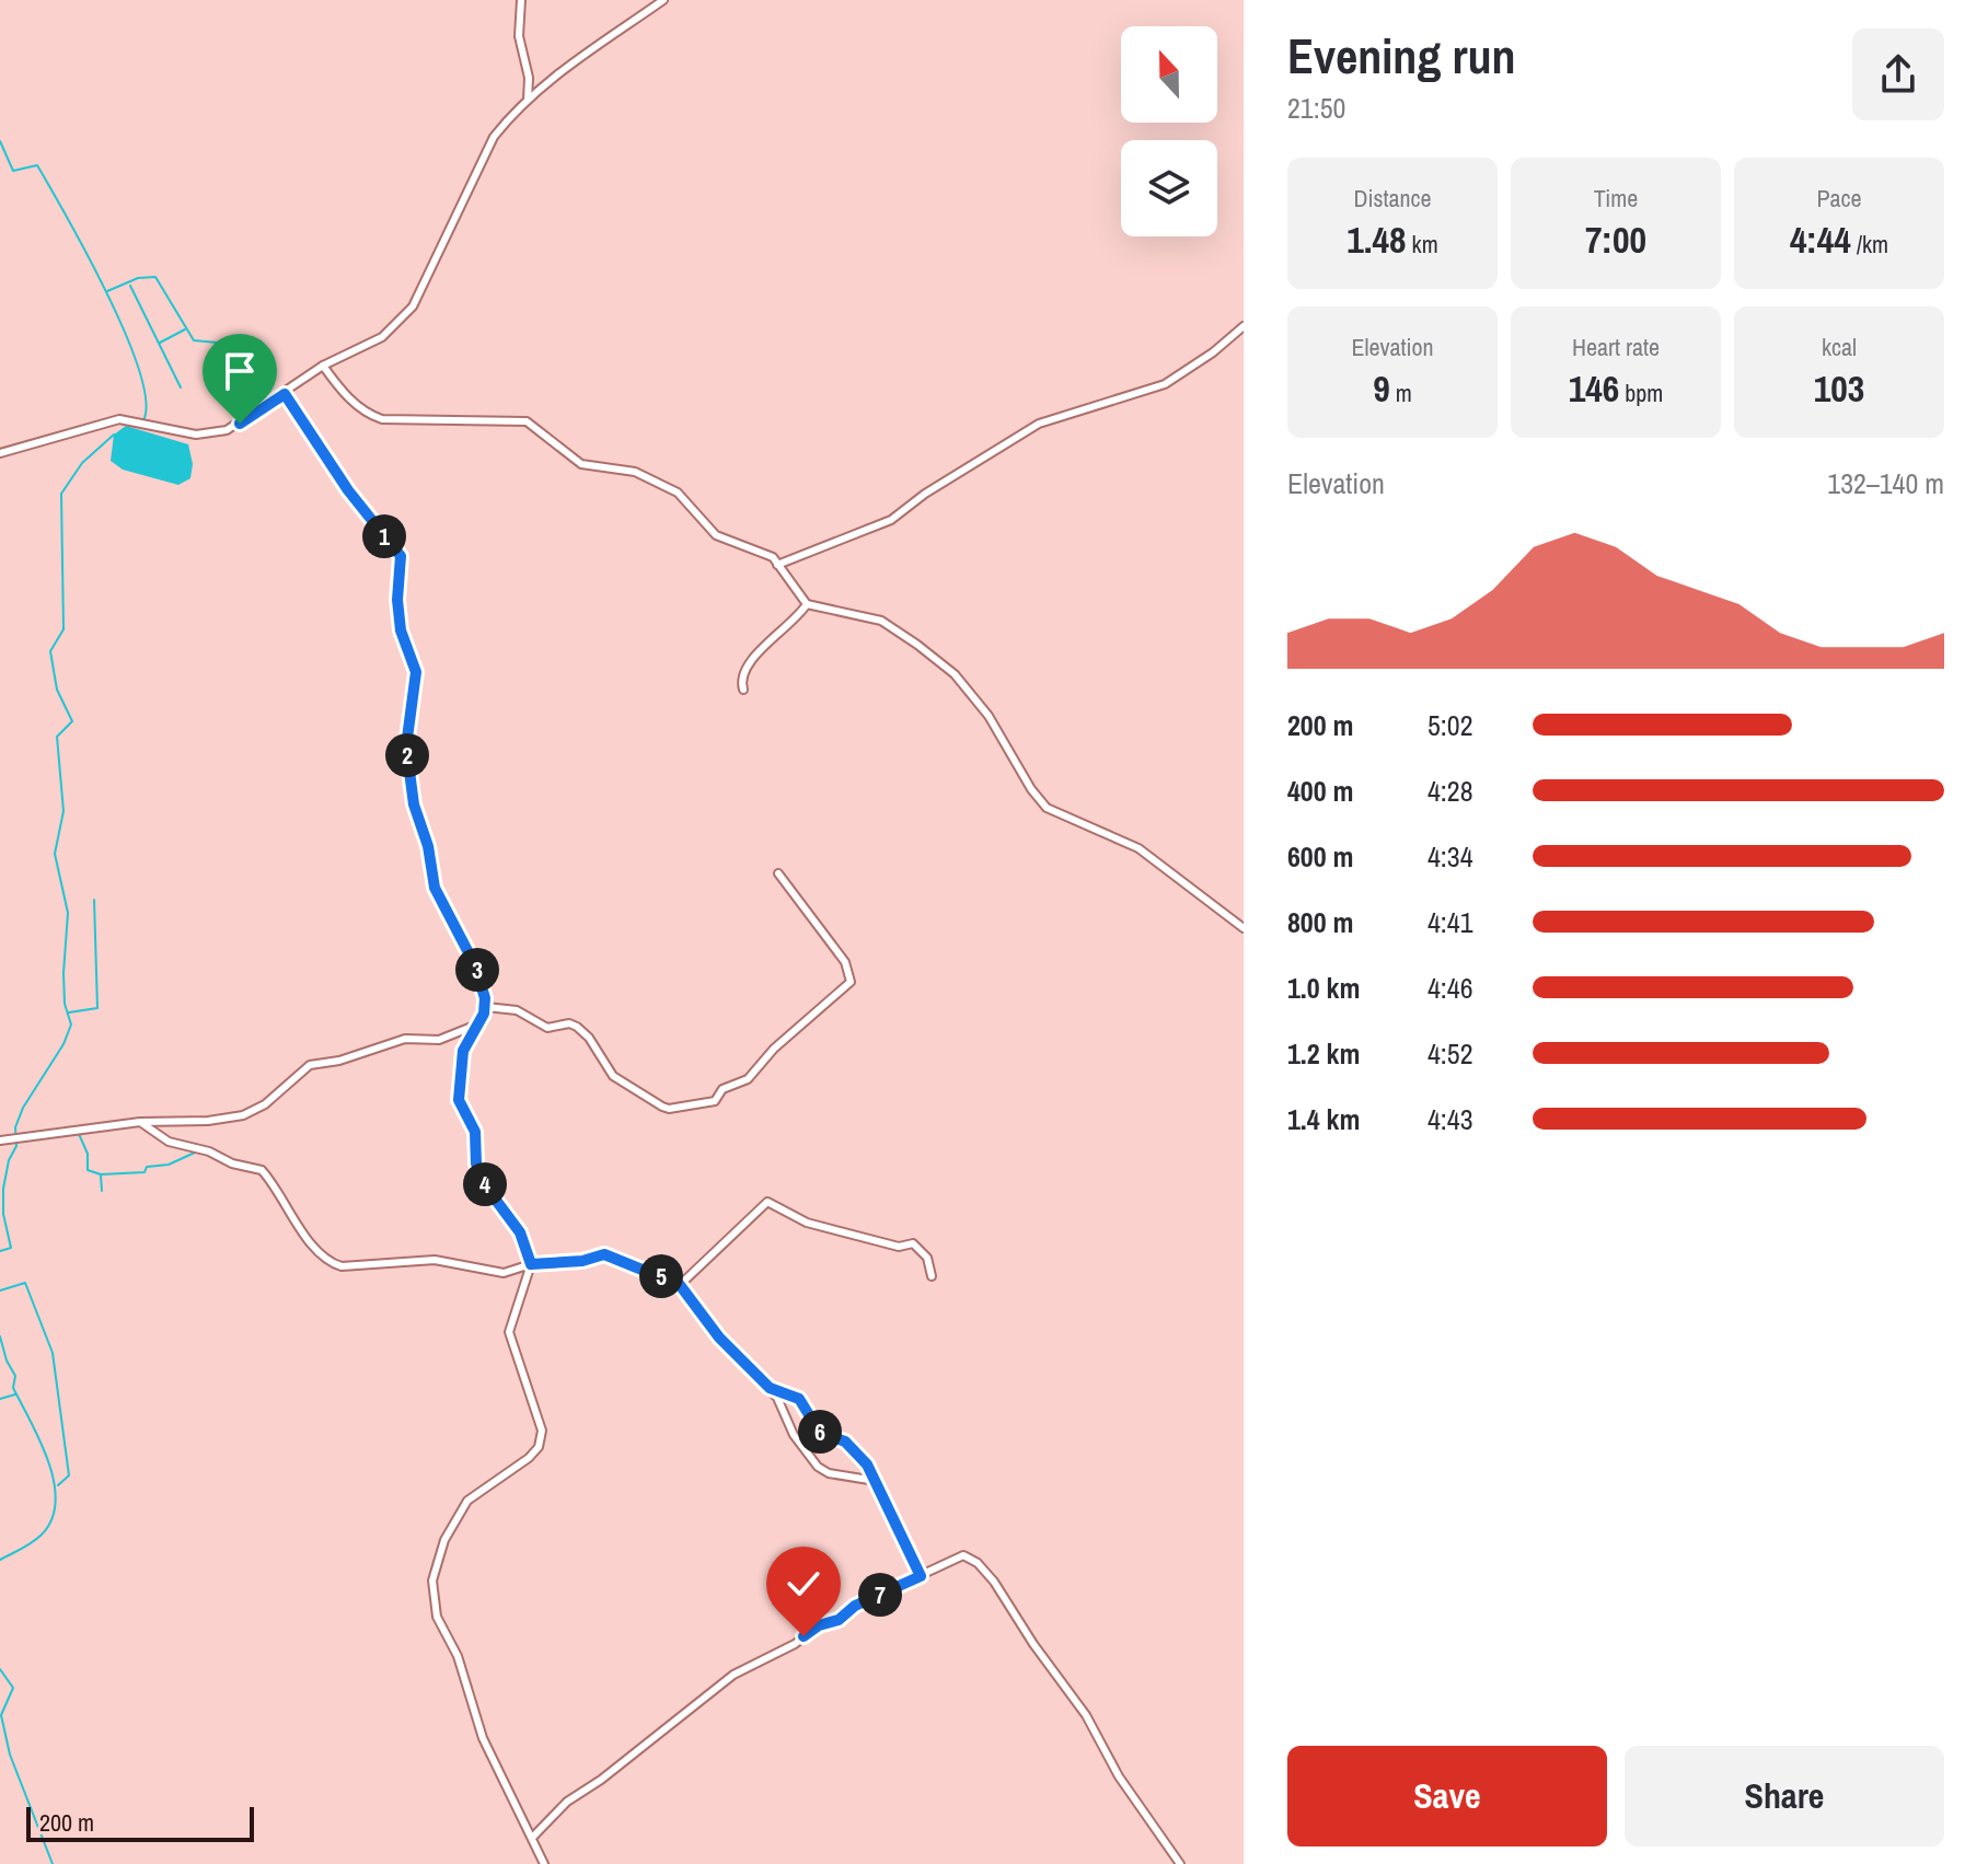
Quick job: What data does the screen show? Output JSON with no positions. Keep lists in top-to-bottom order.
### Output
{
  "scale_bar": "200 m",
  "north": "top",
  "page": {
    "heading": ["Evening run", "21:50"],
    "stats": [
      ["Distance", "1.48 km"],
      ["Time", "7:00"],
      ["Pace", "4:44 /km"],
      ["Elevation", "9 m"],
      ["Heart rate", "146 bpm"],
      ["kcal", "103"]
    ],
    "chart": ["Elevation", "132–140 m"],
    "pins": [
      "1",
      "2",
      "3",
      "4",
      "5",
      "6",
      "7"
    ],
    "list": [
      {
        "name": "200 m",
        "note": "5:02"
      },
      {
        "name": "400 m",
        "note": "4:28"
      },
      {
        "name": "600 m",
        "note": "4:34"
      },
      {
        "name": "800 m",
        "note": "4:41"
      },
      {
        "name": "1.0 km",
        "note": "4:46"
      },
      {
        "name": "1.2 km",
        "note": "4:52"
      },
      {
        "name": "1.4 km",
        "note": "4:43"
      }
    ],
    "buttons": ["Save", "Share"],
    "scale": "200 m"
  }
}
